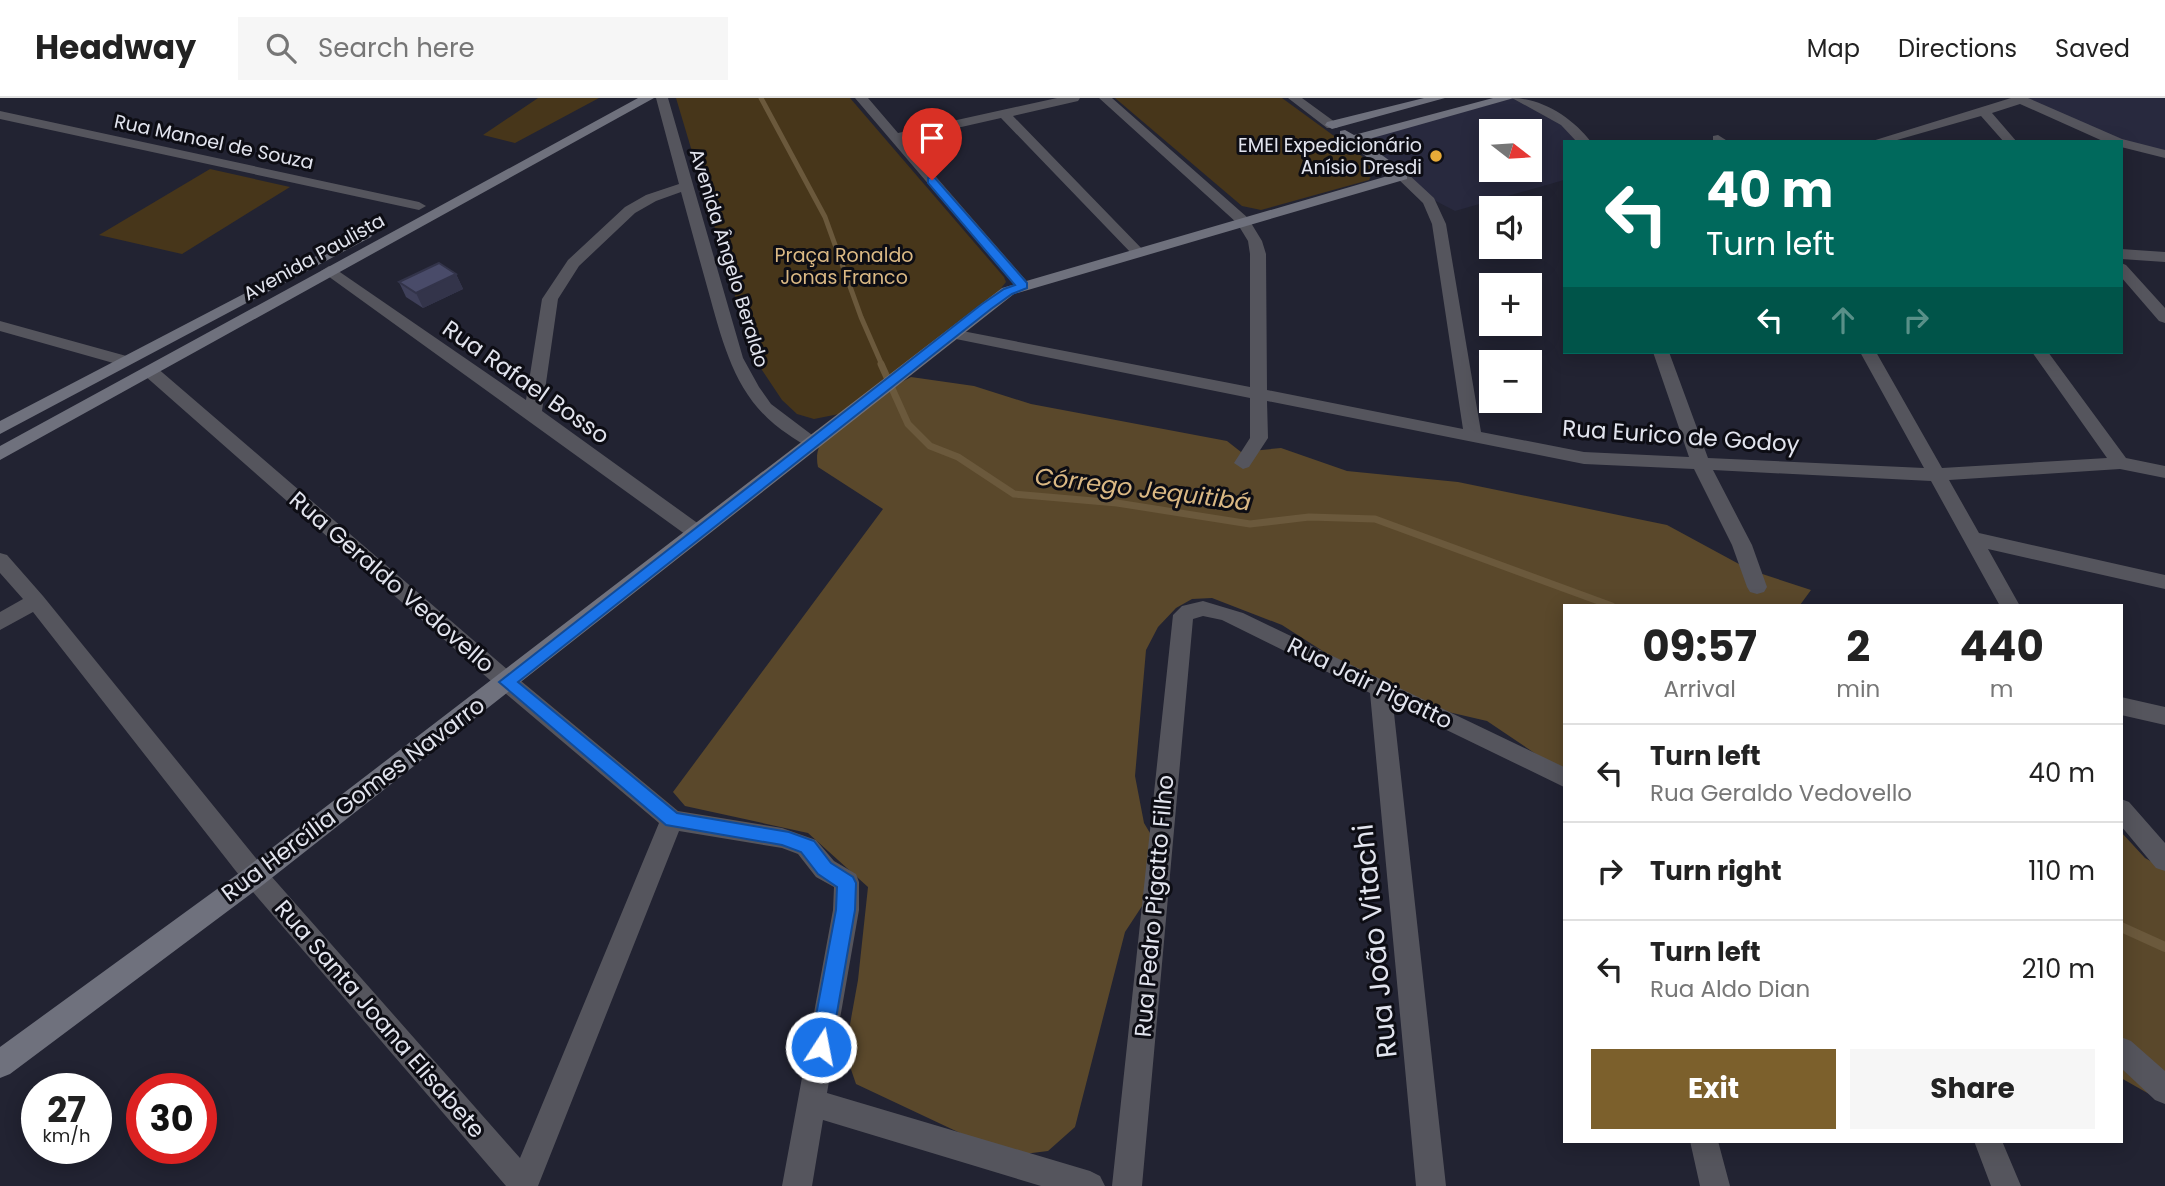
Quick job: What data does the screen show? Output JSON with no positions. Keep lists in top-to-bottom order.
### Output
{
  "streets": {
    "street": [
      "Rua Manoel de Souza",
      "Avenida Paulista",
      "Avenida Ângelo Beraldo",
      "Rua Rafael Bosso",
      "Rua Eurico de Godoy",
      "Rua Geraldo Vedovello",
      "Rua Jair Pigatto",
      "Rua Hercília Gomes Navarro",
      "Rua Pedro Pigatto Filho",
      "Rua João Vitachi",
      "Rua Santa Joana Elisabete"
    ]
  },
  "crossings": [
    ["Rua Manoel de Souza", "Avenida Paulista"],
    ["Avenida Paulista", "Rua Rafael Bosso"],
    ["Avenida Paulista", "Rua Geraldo Vedovello"],
    ["Avenida Ângelo Beraldo", "Rua Hercília Gomes Navarro"],
    ["Rua Rafael Bosso", "Rua Hercília Gomes Navarro"],
    ["Rua Eurico de Godoy", "Rua Hercília Gomes Navarro"],
    ["Rua Geraldo Vedovello", "Rua Hercília Gomes Navarro"],
    ["Rua Jair Pigatto", "Rua Pedro Pigatto Filho"],
    ["Rua Jair Pigatto", "Rua João Vitachi"],
    ["Rua Hercília Gomes Navarro", "Rua Santa Joana Elisabete"]
  ],
  "water": ["Córrego Jequitibá"],
  "parks": ["Praça Ronaldo Jonas Franco"],
  "places": ["EMEI Expedicionário Anísio Dresdi"],
  "north": "right",
  "page": {
    "header": "Headway",
    "search": "Search here",
    "nav": ["Map", "Directions", "Saved"],
    "map_buttons": ["+", "−"],
    "turn": ["40 m", "Turn left"],
    "eta": [
      "09:57",
      "Arrival",
      "2",
      "min",
      "440",
      "m"
    ],
    "list": [
      {
        "name": "Turn left",
        "note": "Rua Geraldo Vedovello",
        "value": "40 m"
      },
      {
        "name": "Turn right",
        "value": "110 m"
      },
      {
        "name": "Turn left",
        "note": "Rua Aldo Dian",
        "value": "210 m"
      }
    ],
    "buttons": ["Exit", "Share"],
    "speed": "27 km/h",
    "limit": "30"
  }
}
